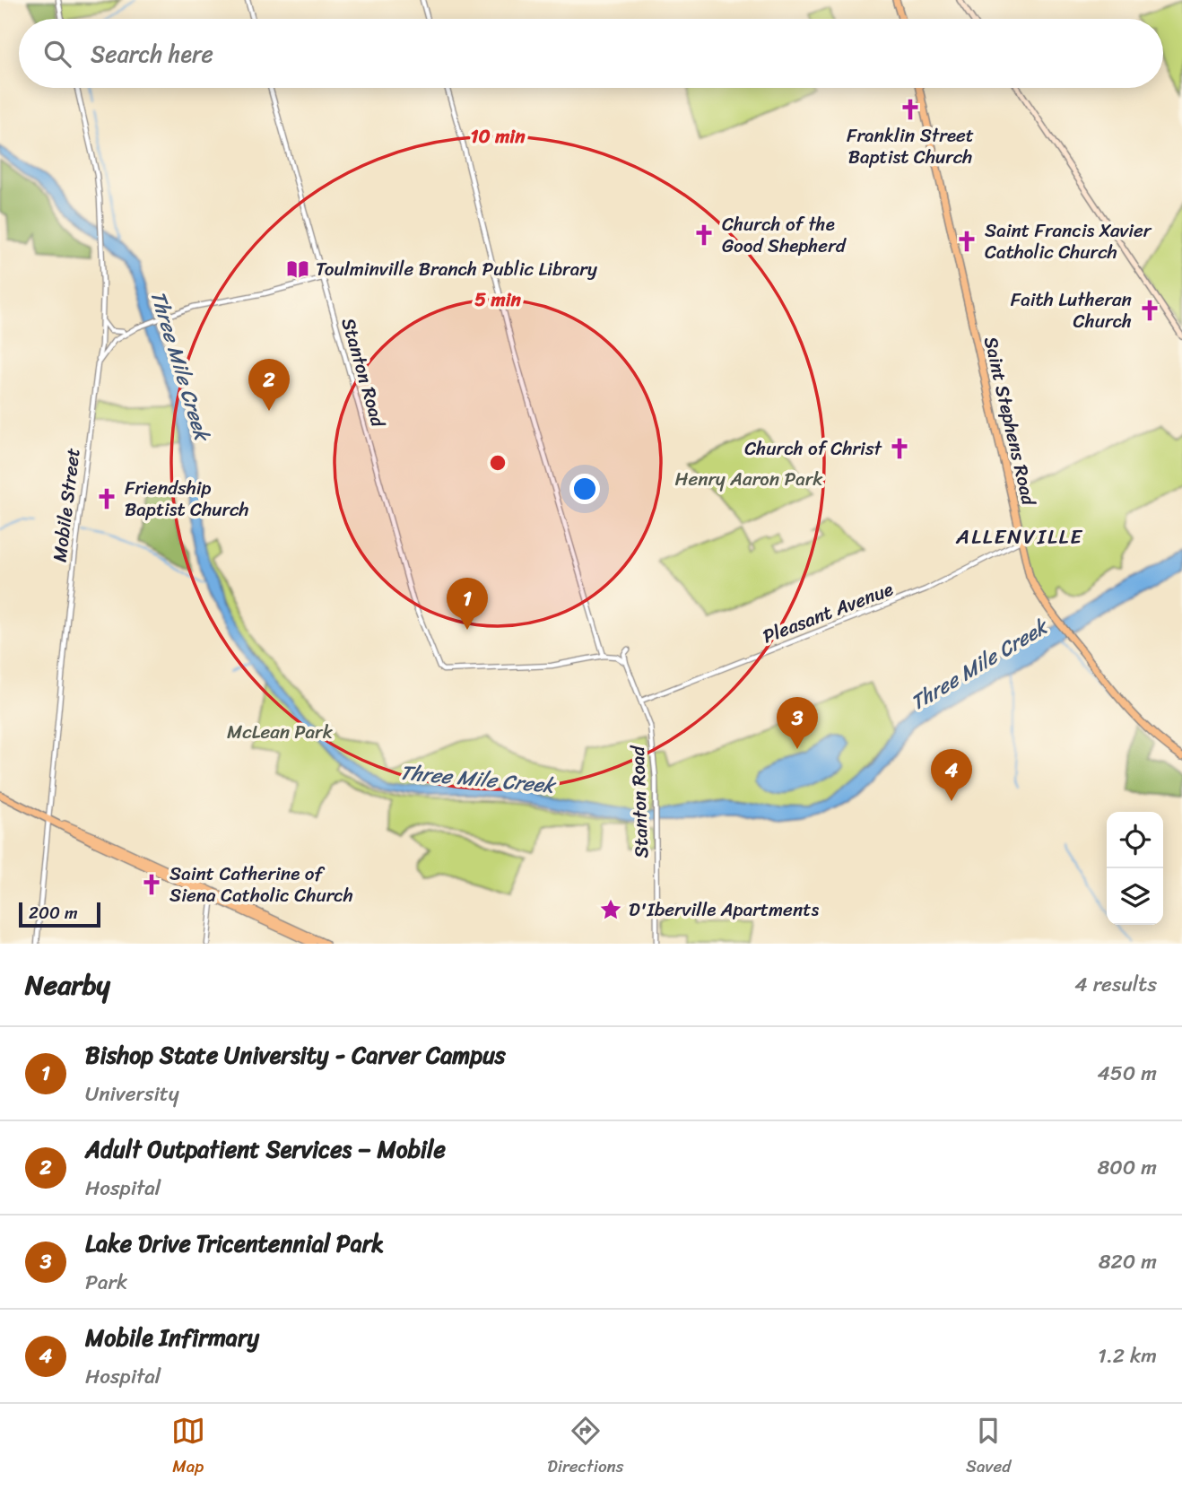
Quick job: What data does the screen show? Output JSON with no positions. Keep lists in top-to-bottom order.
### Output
{
  "streets": {
    "main road": ["Saint Stephens Road"],
    "street": ["Stanton Road", "Mobile Street", "Pleasant Avenue"]
  },
  "crossings": [
    ["Stanton Road", "Pleasant Avenue"],
    ["Saint Stephens Road", "Pleasant Avenue"]
  ],
  "districts": ["ALLENVILLE"],
  "water": ["Three Mile Creek"],
  "parks": ["Henry Aaron Park", "McLean Park"],
  "places": {
    "church": [
      "Franklin Street Baptist Church",
      "Church of the Good Shepherd",
      "Saint Francis Xavier Catholic Church",
      "Faith Lutheran Church",
      "Church of Christ",
      "Friendship Baptist Church",
      "Saint Catherine of Siena Catholic Church"
    ],
    "library": ["Toulminville Branch Public Library"],
    "place": ["D'Iberville Apartments"]
  },
  "scale_bar": "200 m",
  "page": {
    "search": "Search here",
    "pins": [
      "2",
      "1",
      "3",
      "4"
    ],
    "scale": "200 m",
    "heading": ["Nearby", "4 results"],
    "list": [
      {
        "mark": "1",
        "name": "Bishop State University - Carver Campus",
        "note": "University",
        "value": "450 m"
      },
      {
        "mark": "2",
        "name": "Adult Outpatient Services – Mobile",
        "note": "Hospital",
        "value": "800 m"
      },
      {
        "mark": "3",
        "name": "Lake Drive Tricentennial Park",
        "note": "Park",
        "value": "820 m"
      },
      {
        "mark": "4",
        "name": "Mobile Infirmary",
        "note": "Hospital",
        "value": "1.2 km"
      }
    ],
    "nav": ["Map", "Directions", "Saved"]
  },
  "rings": ["10 min", "5 min"]
}
